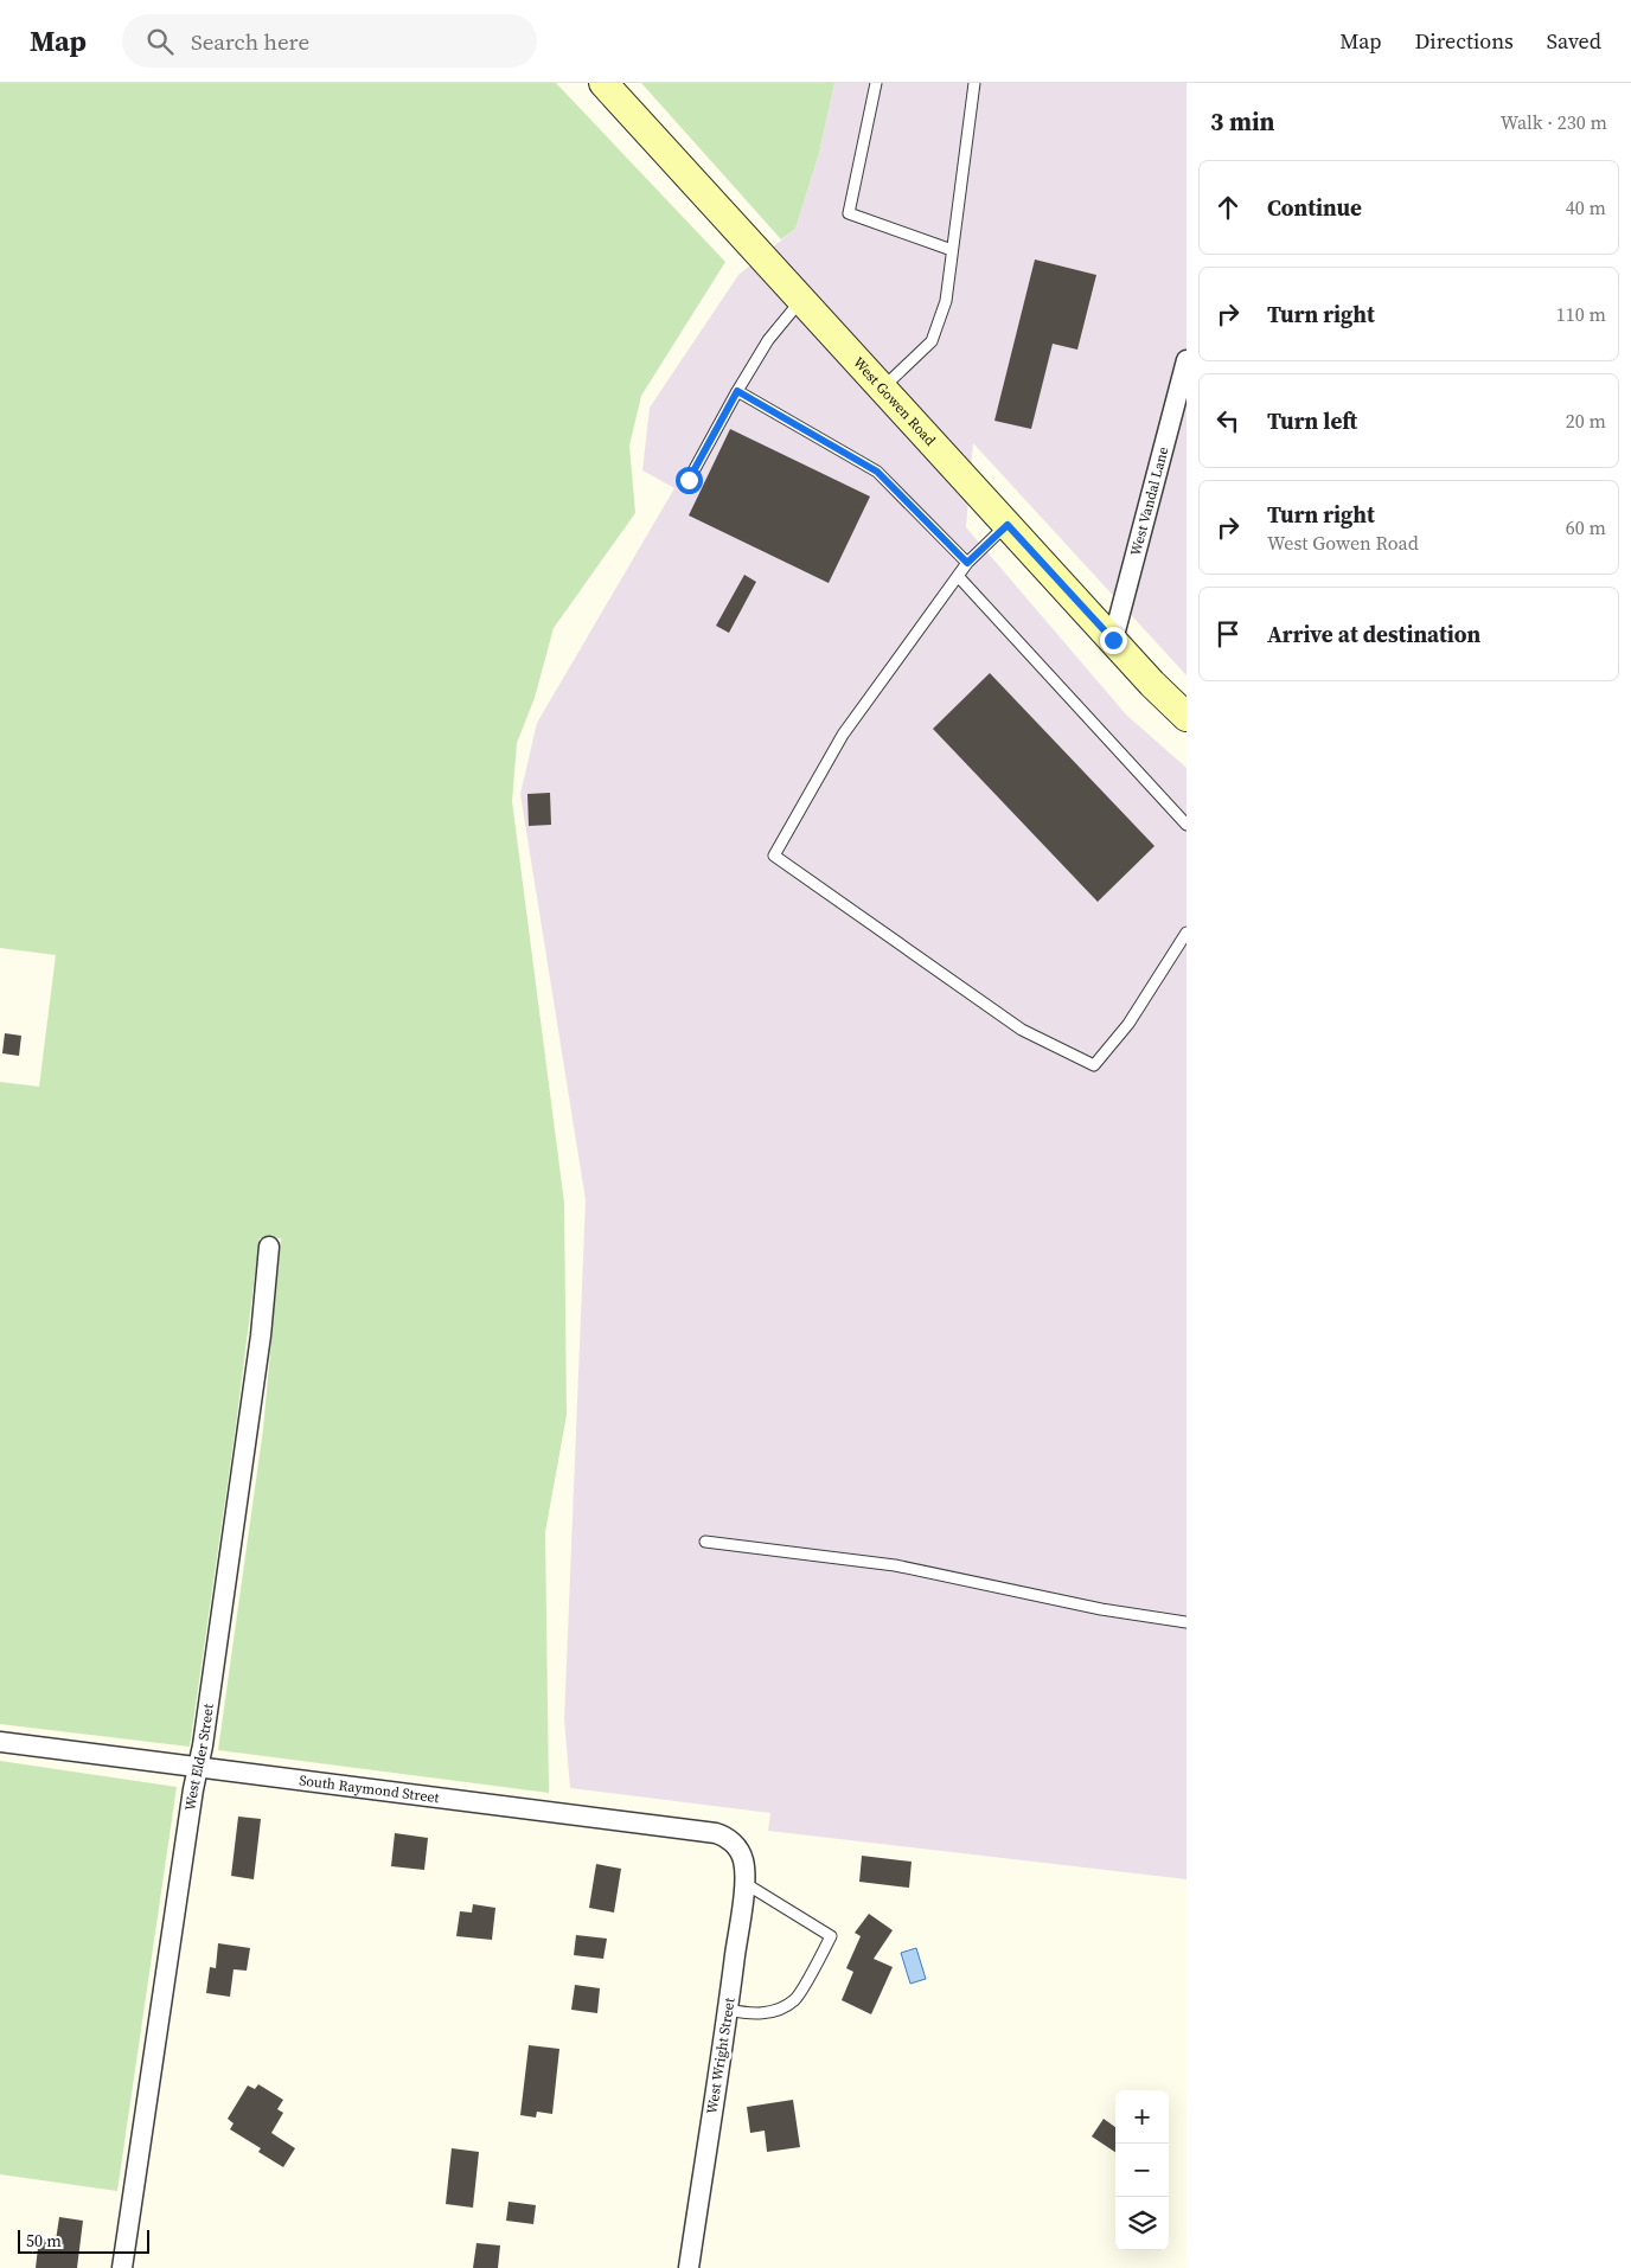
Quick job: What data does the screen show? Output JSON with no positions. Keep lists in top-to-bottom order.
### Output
{
  "streets": {
    "street": [
      "West Gowen Road",
      "West Vandal Lane",
      "West Elder Street",
      "South Raymond Street",
      "West Wright Street"
    ]
  },
  "crossings": [
    ["West Gowen Road", "West Vandal Lane"],
    ["West Elder Street", "South Raymond Street"],
    ["South Raymond Street", "West Wright Street"]
  ],
  "scale_bar": "50 m",
  "page": {
    "header": "Map",
    "search": "Search here",
    "nav": ["Map", "Directions", "Saved"],
    "heading": ["3 min", "Walk · 230 m"],
    "list": [
      ["Continue", "40 m"],
      ["Turn right", "110 m"],
      ["Turn left", "20 m"],
      ["Turn right", "West Gowen Road", "60 m"],
      "Arrive at destination"
    ],
    "map_buttons": ["+", "−"],
    "scale": "50 m"
  }
}
